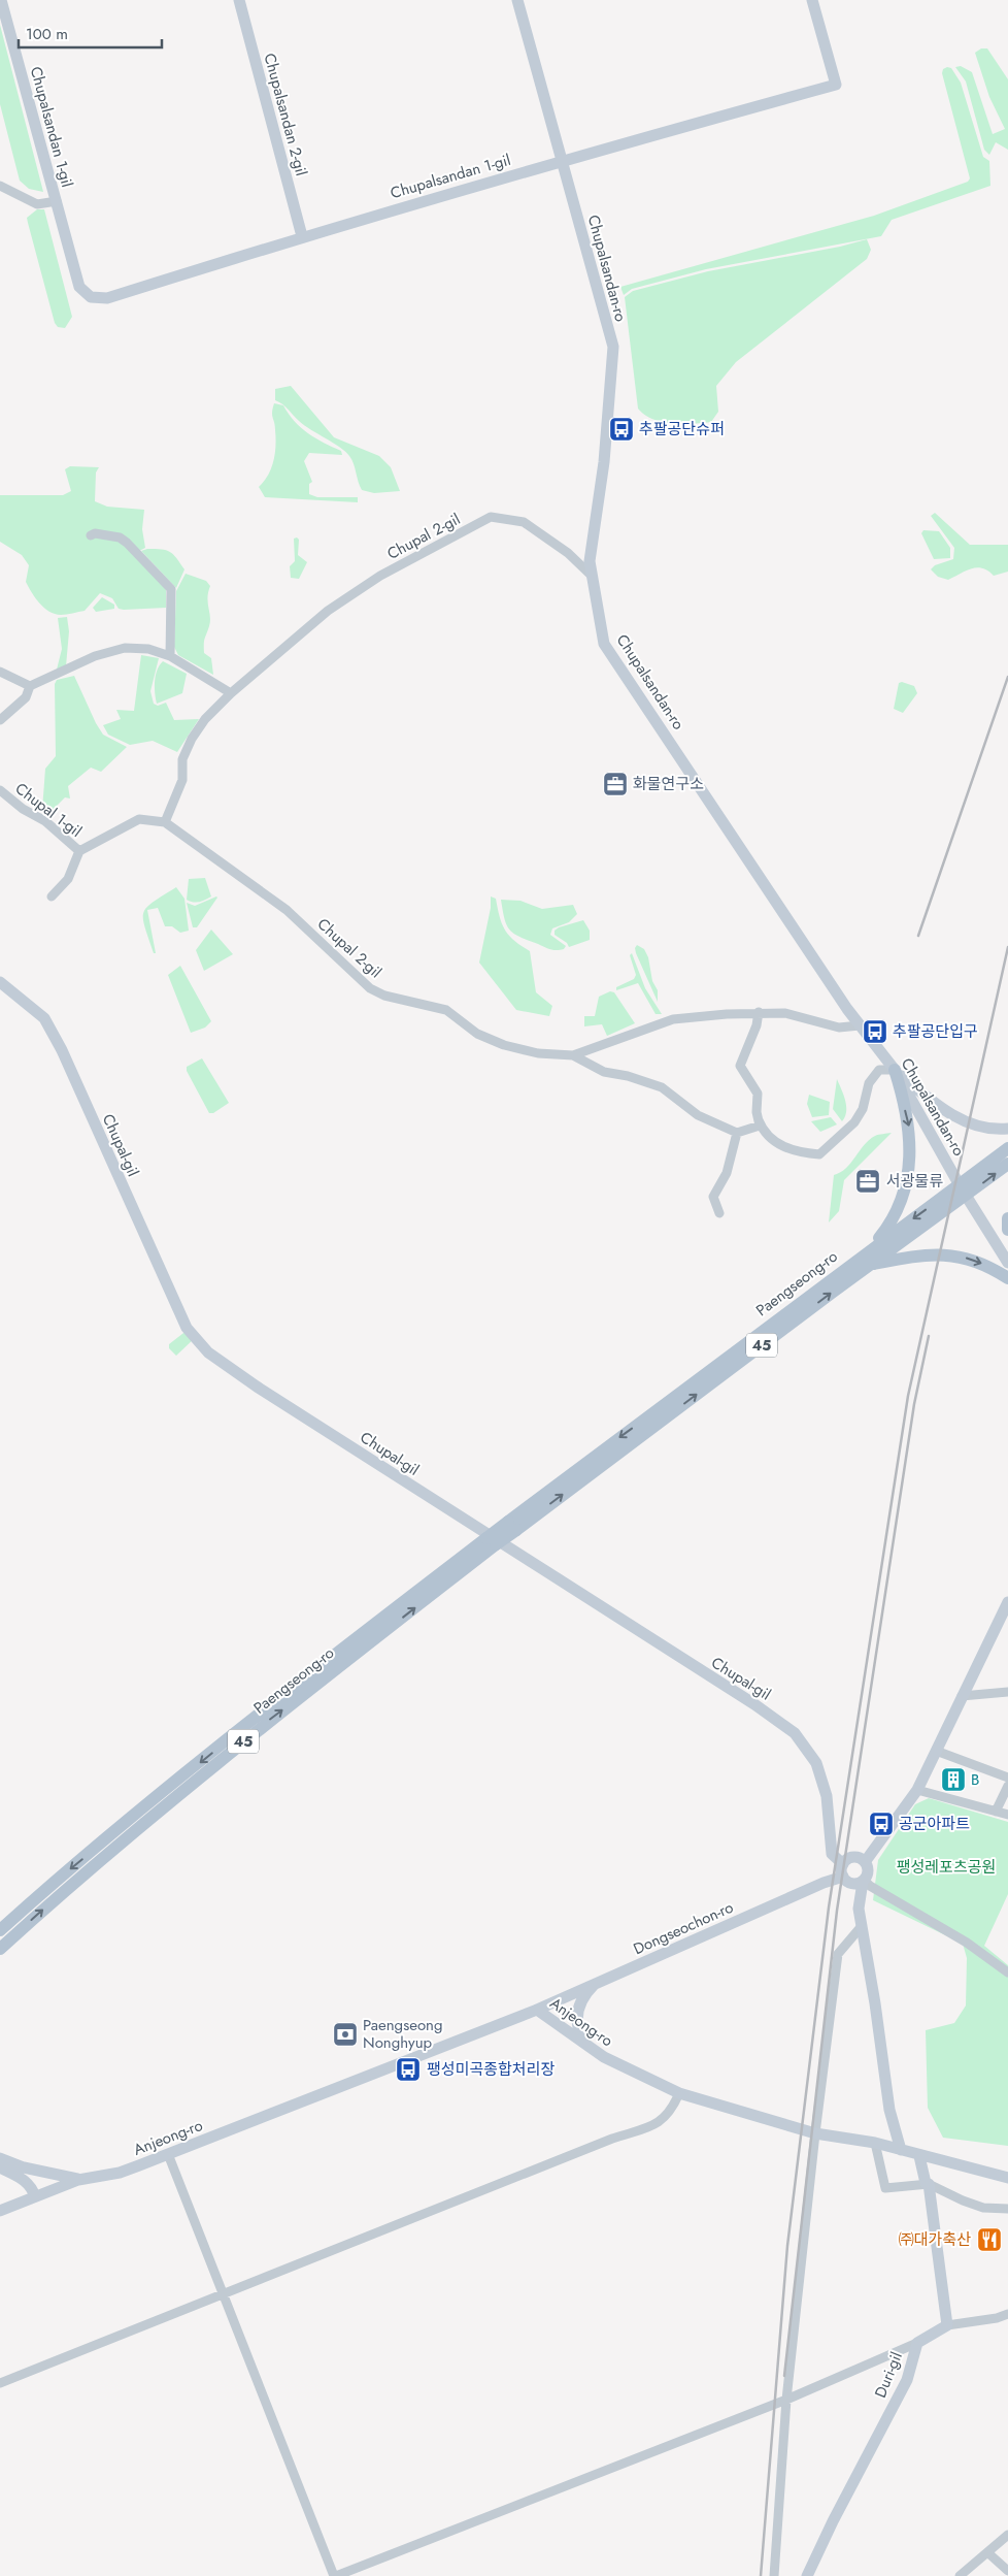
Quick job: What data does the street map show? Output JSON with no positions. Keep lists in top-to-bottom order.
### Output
{
  "streets": {
    "main road": ["Paengseong-ro", "45"],
    "street": [
      "Chupalsandan 2-gil",
      "Chupalsandan 1-gil",
      "Chupalsandan-ro",
      "Chupal 2-gil",
      "Chupal 1-gil",
      "Chupal-gil",
      "Dongseochon-ro",
      "Anjeong-ro",
      "Duri-gil"
    ]
  },
  "crossings": [
    ["Chupalsandan 2-gil", "Chupalsandan 1-gil"],
    ["Chupalsandan 1-gil", "Chupalsandan-ro"],
    ["Chupalsandan-ro", "Chupal 2-gil"],
    ["Chupalsandan-ro", "Paengseong-ro"],
    ["Chupal 2-gil", "Chupal 1-gil"],
    ["Chupal-gil", "Dongseochon-ro"],
    ["Dongseochon-ro", "Anjeong-ro"]
  ],
  "parks": ["팽성레포츠공원"],
  "places": {
    "bus stop": [
      "추팔공단슈퍼",
      "추팔공단입구",
      "공군아파트",
      "팽성미곡종합처리장"
    ],
    "office": ["화물연구소", "서광물류"],
    "building": ["B"],
    "bank": ["Paengseong Nonghyup"],
    "restaurant": ["㈜대가축산"]
  },
  "scale_bar": "100 m"
}
